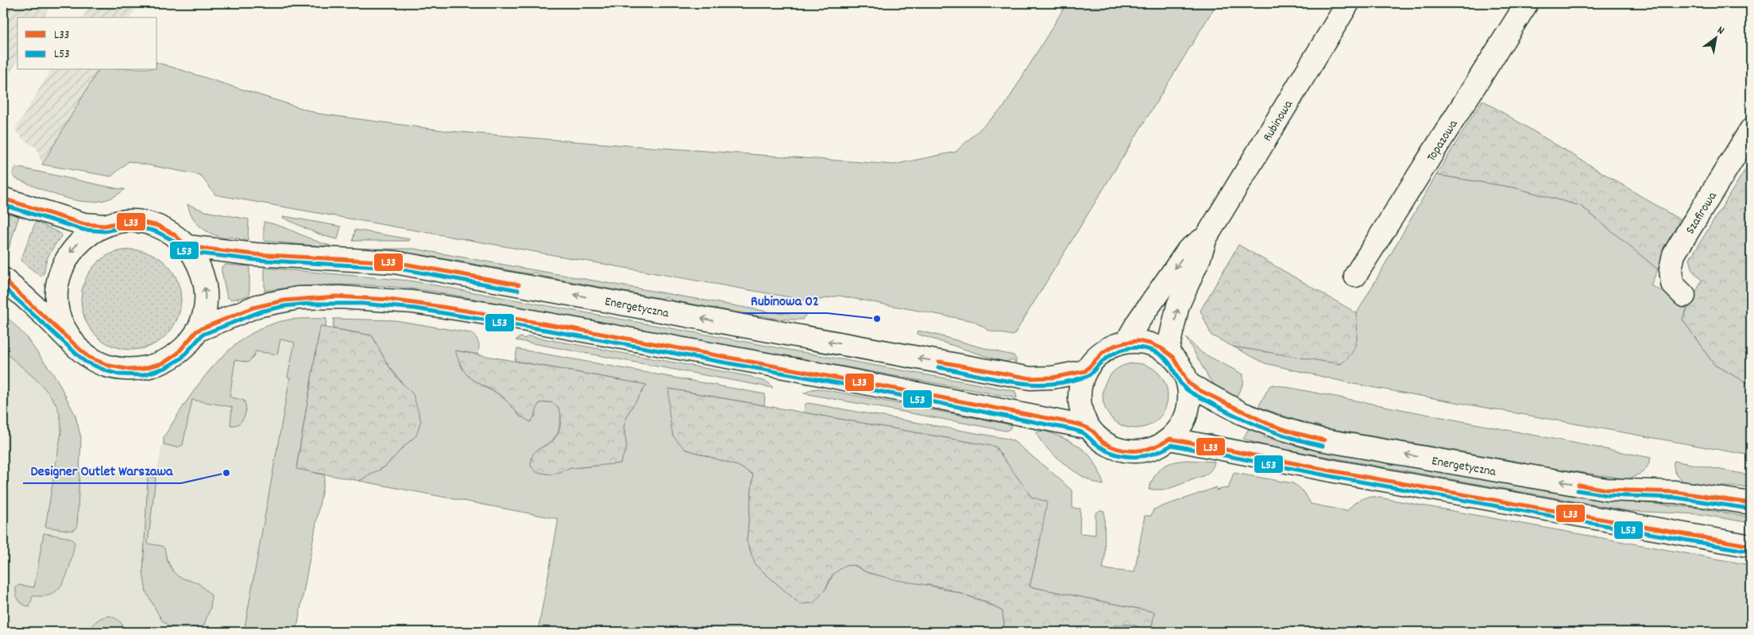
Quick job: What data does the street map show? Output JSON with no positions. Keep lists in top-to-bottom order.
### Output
{
  "streets": {
    "street": [
      "Rubinowa",
      "Topazowa",
      "Szafirowa",
      "Energetyczna"
    ]
  },
  "crossings": [
    ["Rubinowa", "Energetyczna"]
  ],
  "places": ["Rubinowa 02", "Designer Outlet Warszawa"],
  "lines": ["transit line L33", "transit line L53"],
  "legend": ["L33", "L53"],
  "north": "top right"
}
